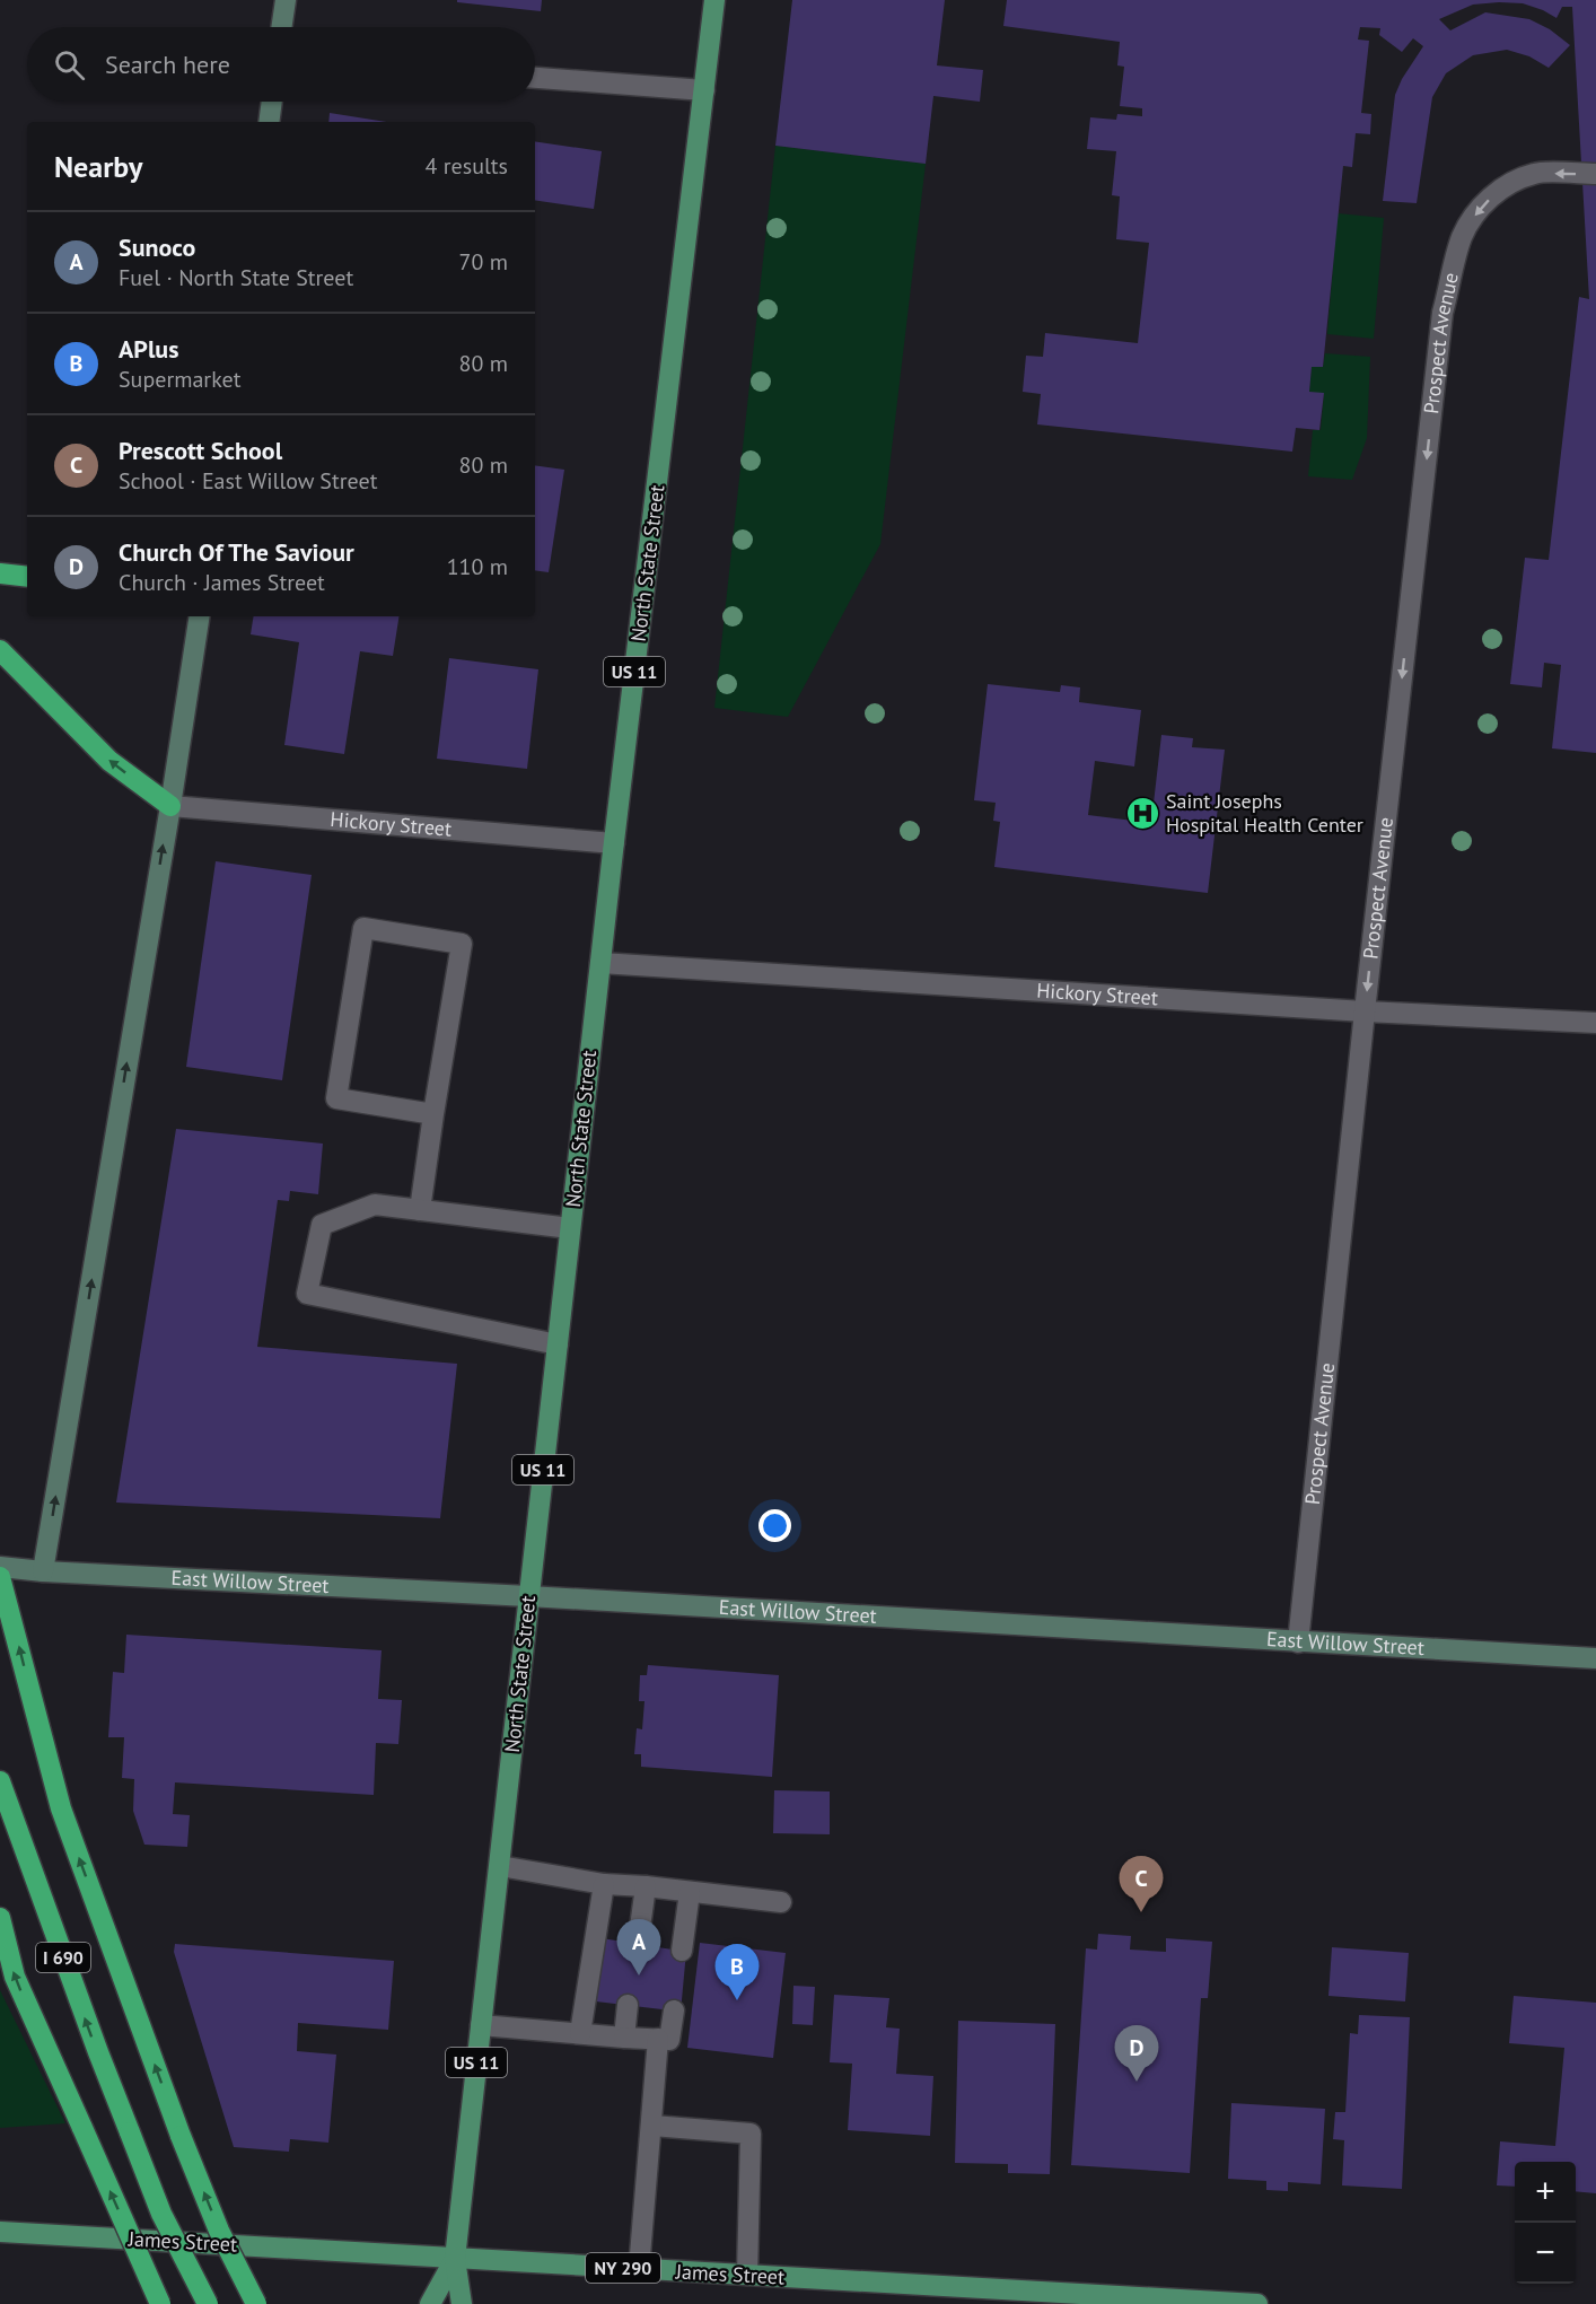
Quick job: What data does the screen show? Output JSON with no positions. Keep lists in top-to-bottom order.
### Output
{
  "streets": {
    "highway": ["I 690"],
    "main road": [
      "North State Street",
      "US 11",
      "East Willow Street",
      "James Street",
      "NY 290"
    ],
    "street": ["Prospect Avenue", "Hickory Street"]
  },
  "crossings": [
    ["Prospect Avenue", "Hickory Street"],
    ["Prospect Avenue", "East Willow Street"],
    ["North State Street", "Hickory Street"],
    ["North State Street", "East Willow Street"],
    ["North State Street", "James Street"]
  ],
  "one_way": ["Prospect Avenue"],
  "places": {
    "hospital": ["Saint Josephs Hospital Health Center"]
  },
  "page": {
    "search": "Search here",
    "heading": ["Nearby", "4 results"],
    "list": [
      {
        "mark": "A",
        "name": "Sunoco",
        "note": "Fuel · North State Street",
        "value": "70 m"
      },
      {
        "mark": "B",
        "name": "APlus",
        "note": "Supermarket",
        "value": "80 m"
      },
      {
        "mark": "C",
        "name": "Prescott School",
        "note": "School · East Willow Street",
        "value": "80 m"
      },
      {
        "mark": "D",
        "name": "Church Of The Saviour",
        "note": "Church · James Street",
        "value": "110 m"
      }
    ],
    "pins": [
      "C",
      "A",
      "B",
      "D"
    ],
    "map_buttons": ["+", "−"]
  }
}
